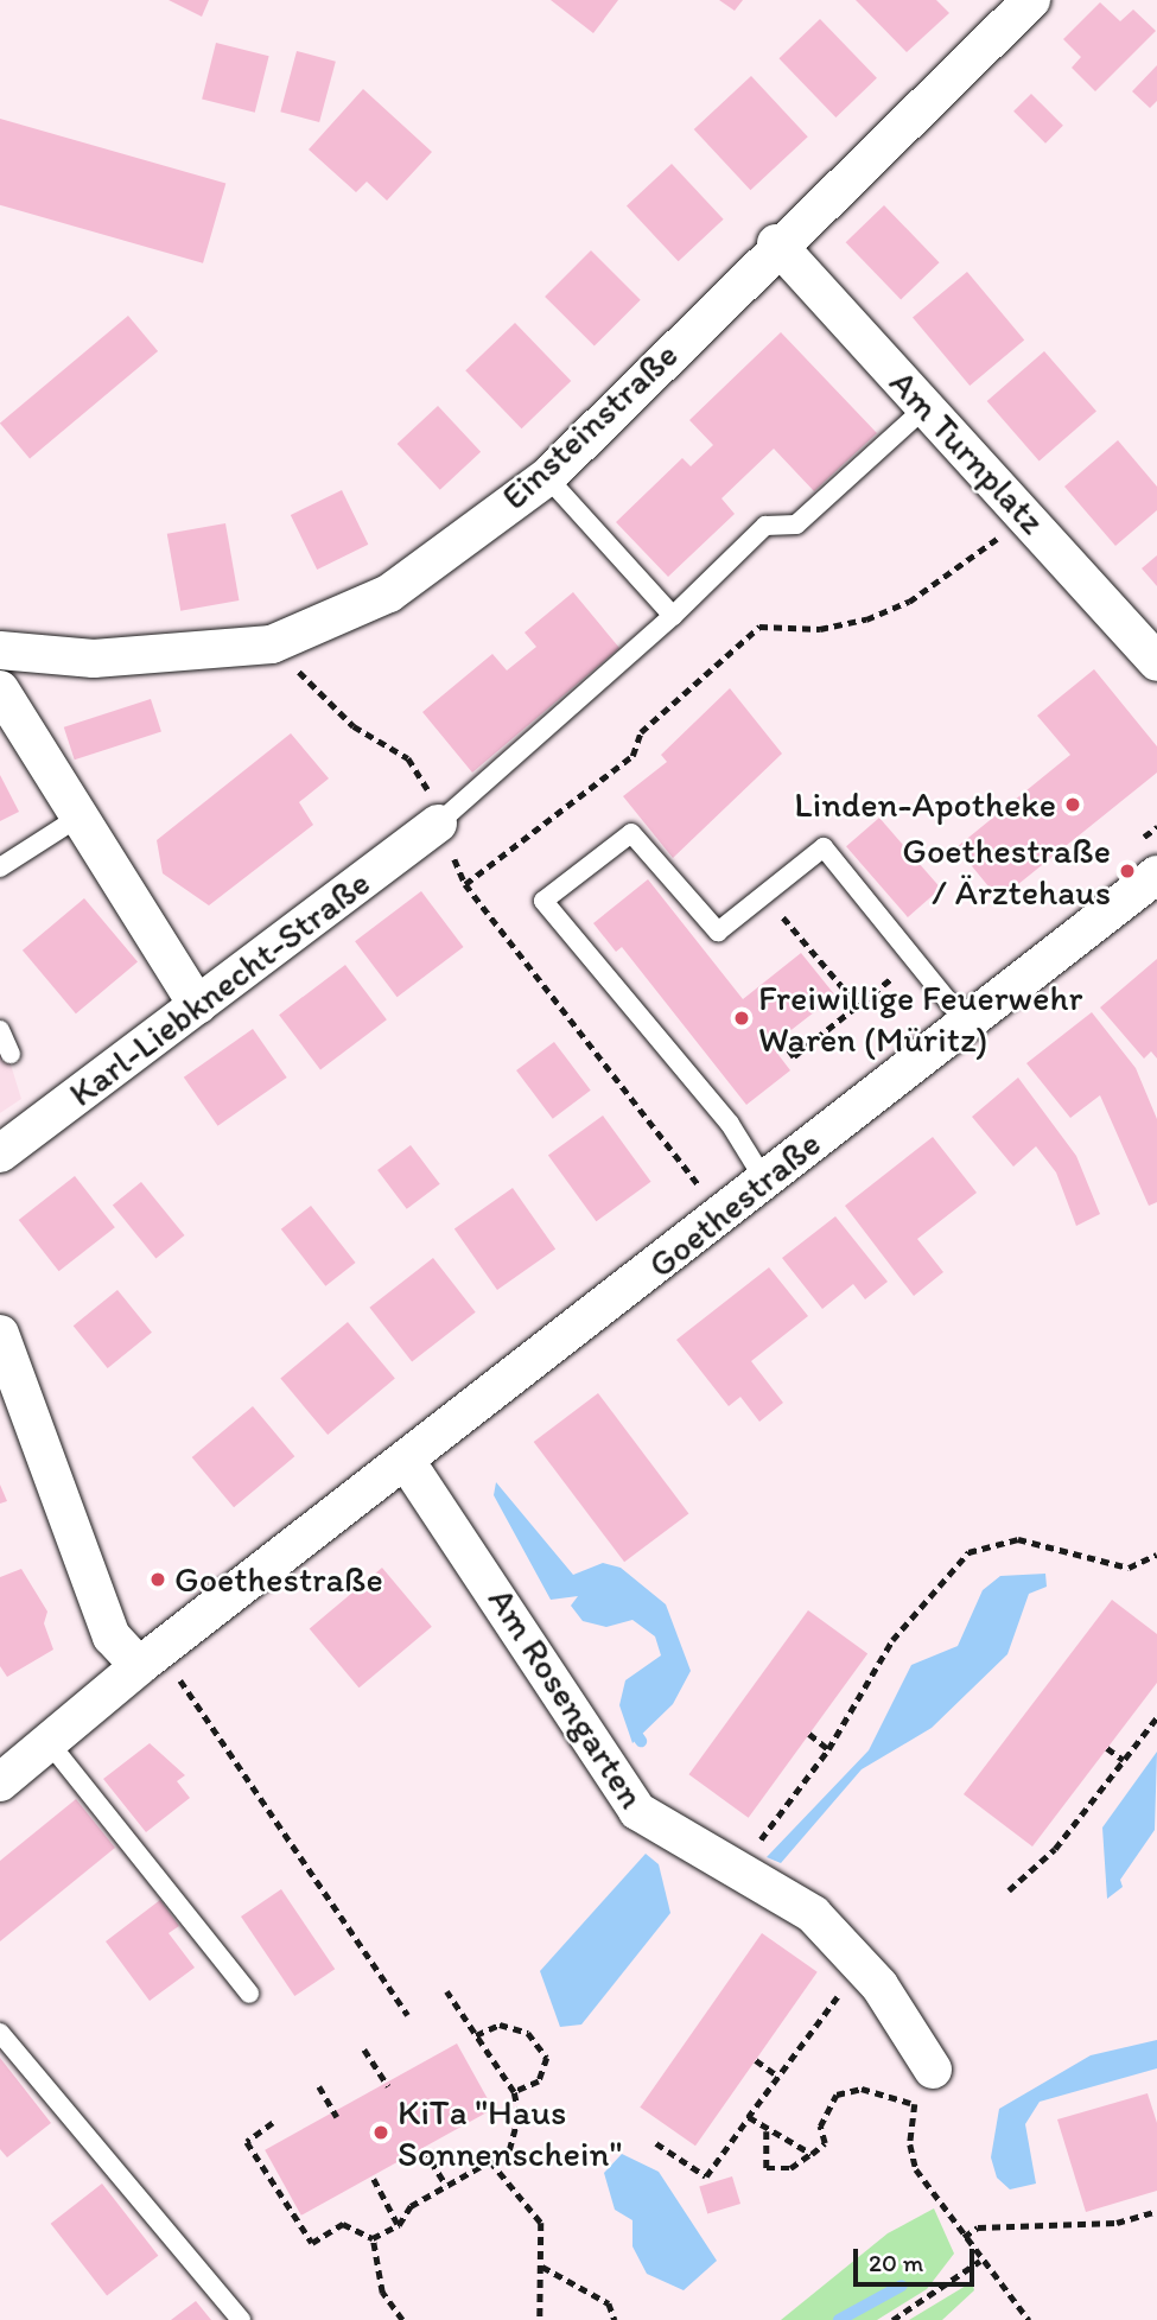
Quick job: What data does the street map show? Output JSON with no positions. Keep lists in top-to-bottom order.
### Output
{
  "streets": {
    "street": [
      "Einsteinstraße",
      "Am Turnplatz",
      "Karl-Liebknecht-Straße",
      "Goethestraße",
      "Am Rosengarten"
    ]
  },
  "crossings": [
    ["Einsteinstraße", "Am Turnplatz"],
    ["Goethestraße", "Am Rosengarten"]
  ],
  "places": [
    "Linden-Apotheke",
    "Goethestraße / Ärztehaus",
    "Freiwillige Feuerwehr Waren (Müritz)",
    "Goethestraße",
    "KiTa \"Haus Sonnenschein\""
  ],
  "scale_bar": "20 m"
}
